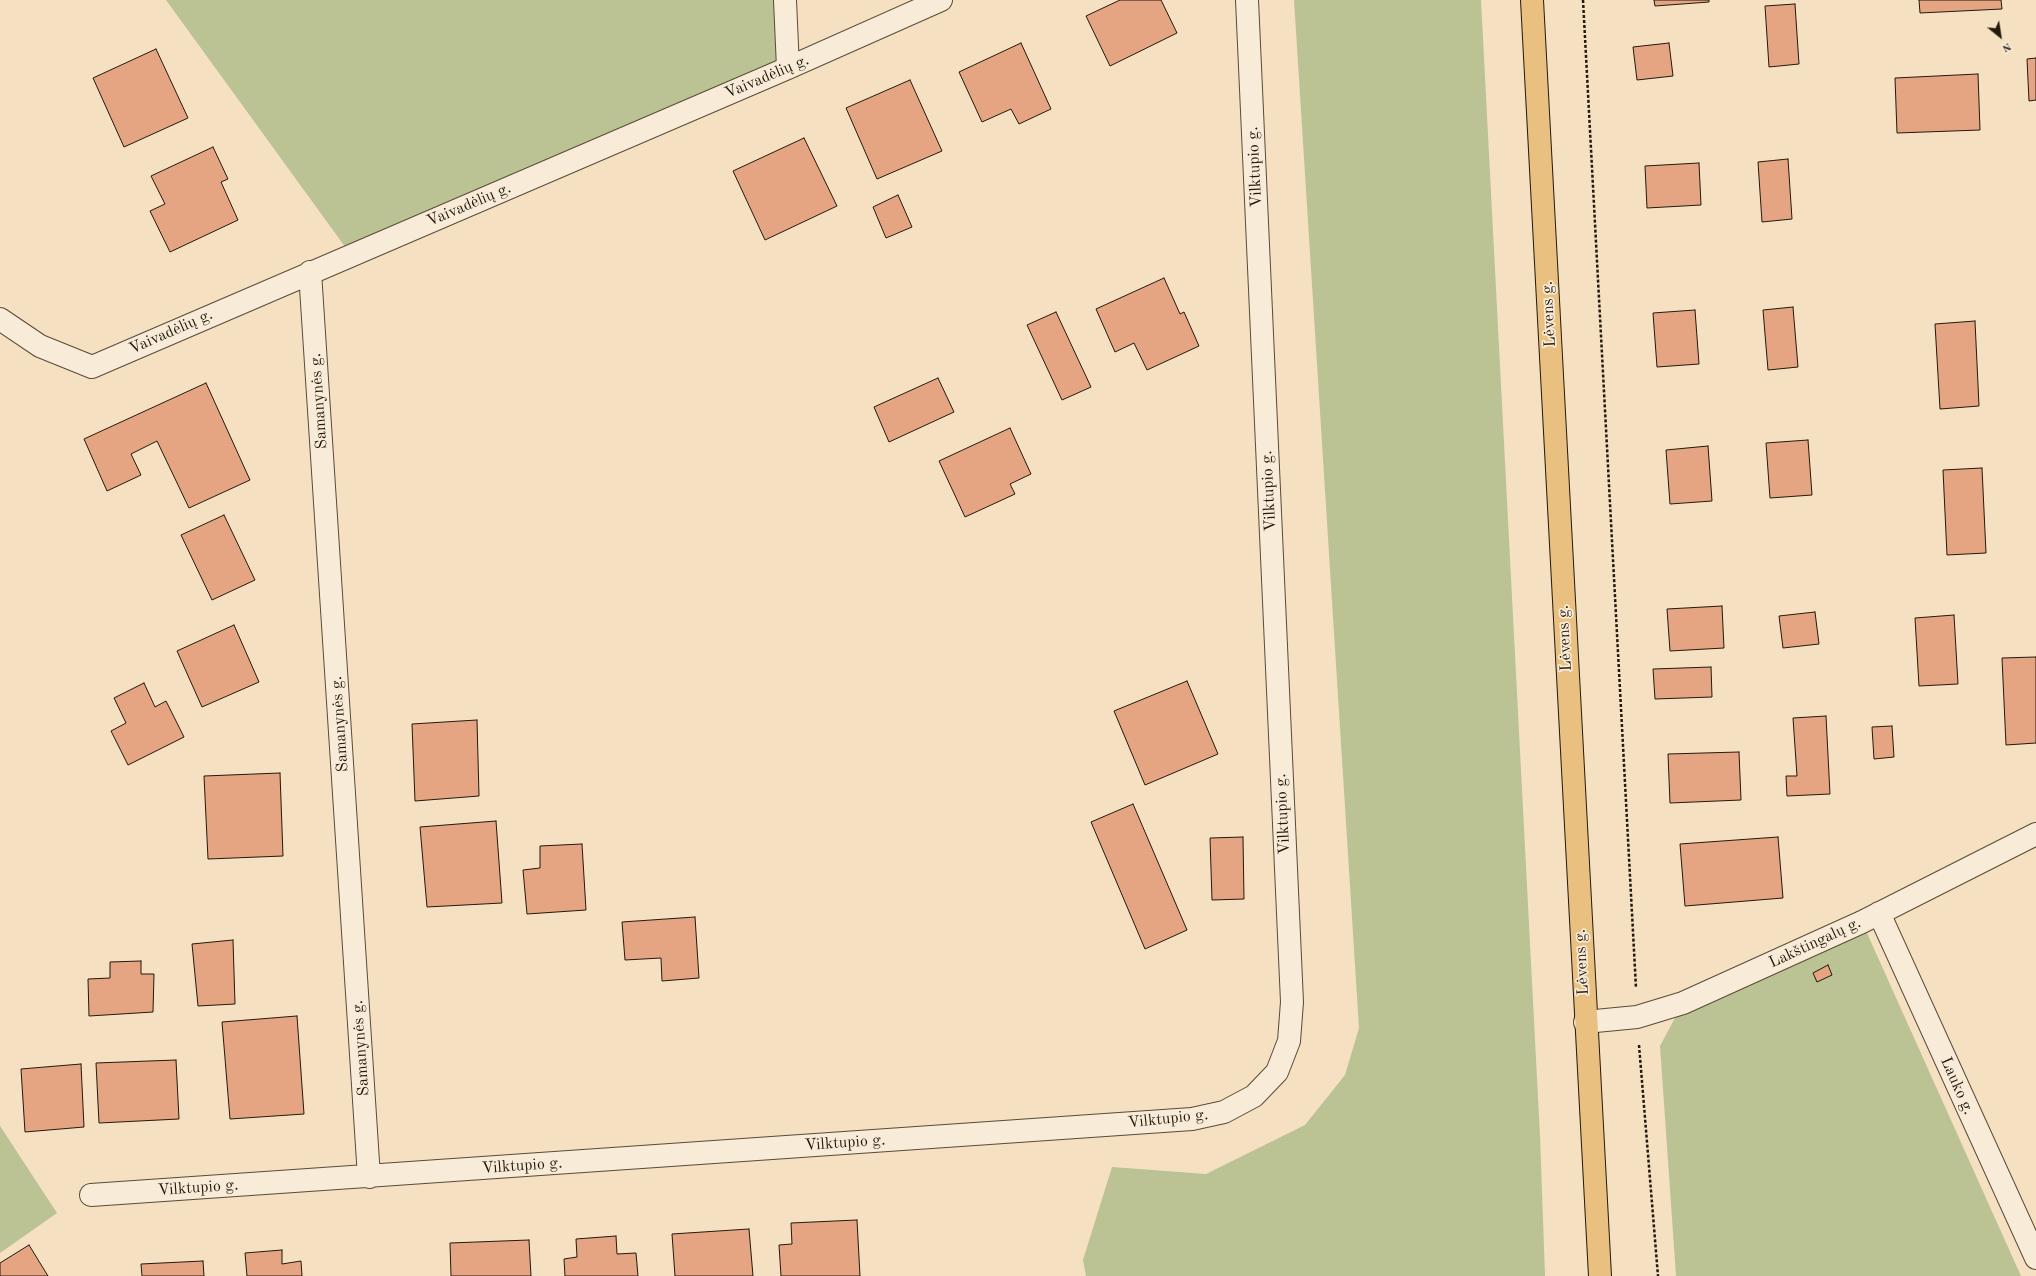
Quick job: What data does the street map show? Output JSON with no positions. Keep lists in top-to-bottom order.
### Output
{
  "streets": {
    "main road": ["Lėvens g."],
    "street": [
      "Vaivadėlių g.",
      "Vilktupio g.",
      "Samanynės g.",
      "Lakštingalų g.",
      "Lauko g."
    ]
  },
  "crossings": [
    ["Vaivadėlių g.", "Samanynės g."],
    ["Vilktupio g.", "Samanynės g."],
    ["Lėvens g.", "Lakštingalų g."],
    ["Lakštingalų g.", "Lauko g."]
  ],
  "north": "bottom right"
}
